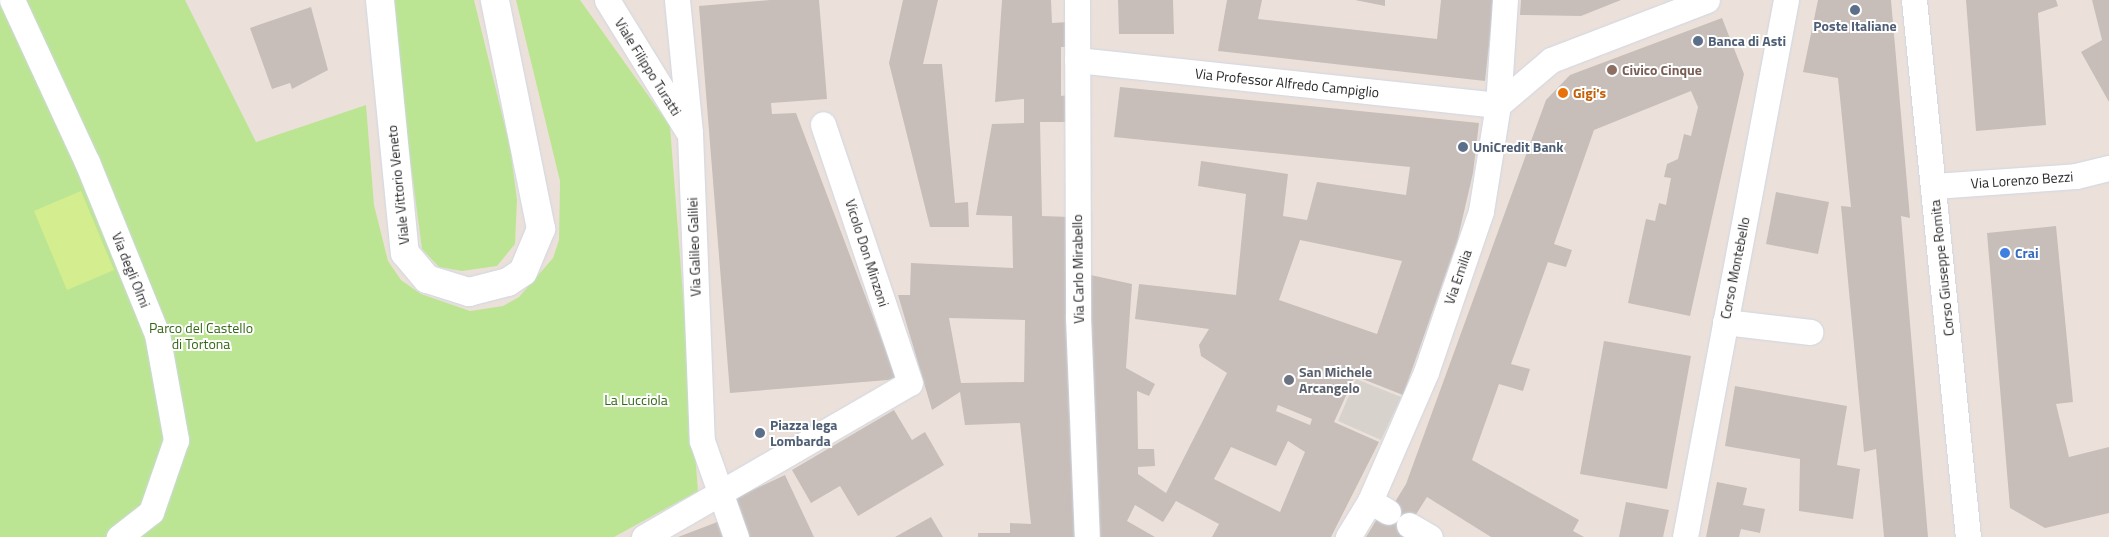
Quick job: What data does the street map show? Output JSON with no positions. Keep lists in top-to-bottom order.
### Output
{
  "streets": {
    "street": [
      "Viale Filippo Turatti",
      "Via Professor Alfredo Campiglio",
      "Via Lorenzo Bezzi",
      "Viale Vittorio Veneto",
      "Via Galileo Galilei",
      "Vicolo Don Minzoni",
      "Corso Montebello",
      "Corso Giuseppe Romita",
      "Via Carlo Mirabello",
      "Via degli Olmi",
      "Via Emilia"
    ]
  },
  "crossings": [
    ["Viale Filippo Turatti", "Via Galileo Galilei"],
    ["Via Professor Alfredo Campiglio", "Via Carlo Mirabello"],
    ["Via Professor Alfredo Campiglio", "Via Emilia"],
    ["Via Lorenzo Bezzi", "Corso Giuseppe Romita"],
    ["Via Galileo Galilei", "Vicolo Don Minzoni"]
  ],
  "parks": ["Parco del Castello di Tortona", "La Lucciola"],
  "places": [
    "Poste Italiane",
    "Banca di Asti",
    "Civico Cinque",
    "Gigi's",
    "UniCredit Bank",
    "Crai",
    "San Michele Arcangelo",
    "Piazza lega Lombarda"
  ]
}
